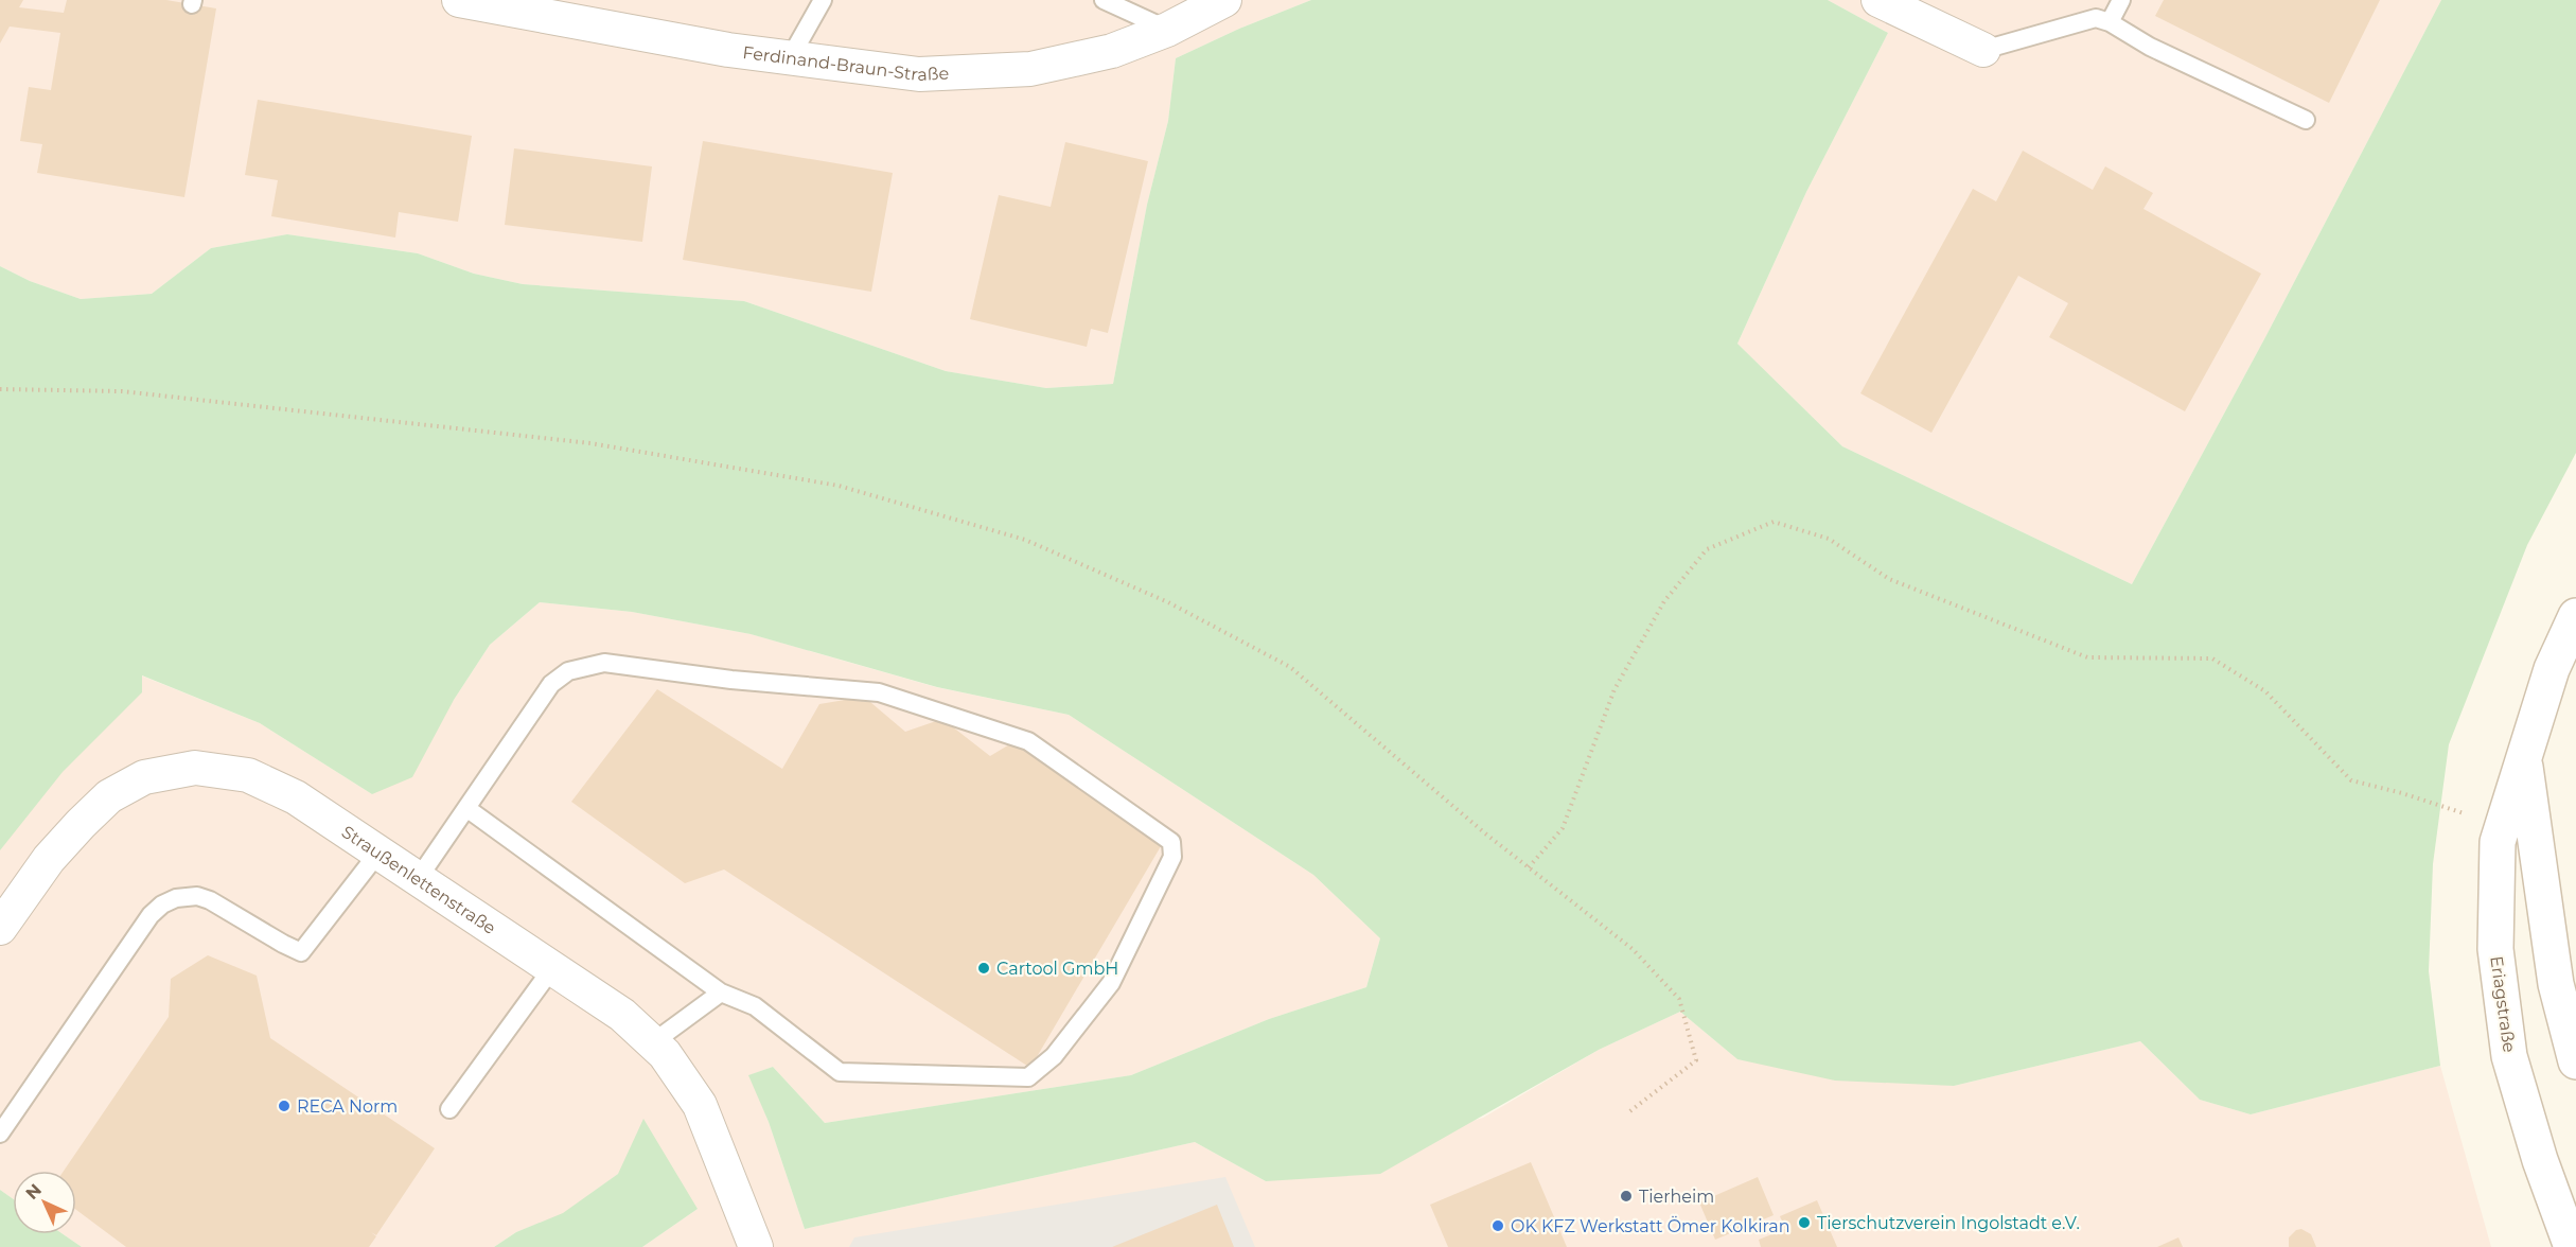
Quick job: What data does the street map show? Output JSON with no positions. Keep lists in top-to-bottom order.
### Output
{
  "streets": {
    "street": ["Ferdinand-Braun-Straße", "Straußenlettenstraße", "Eriagstraße"]
  },
  "places": [
    "Cartool GmbH",
    "RECA Norm",
    "Tierheim",
    "Tierschutzverein Ingolstadt e.V.",
    "OK KFZ Werkstatt Ömer Kolkiran"
  ],
  "north": "top left"
}
